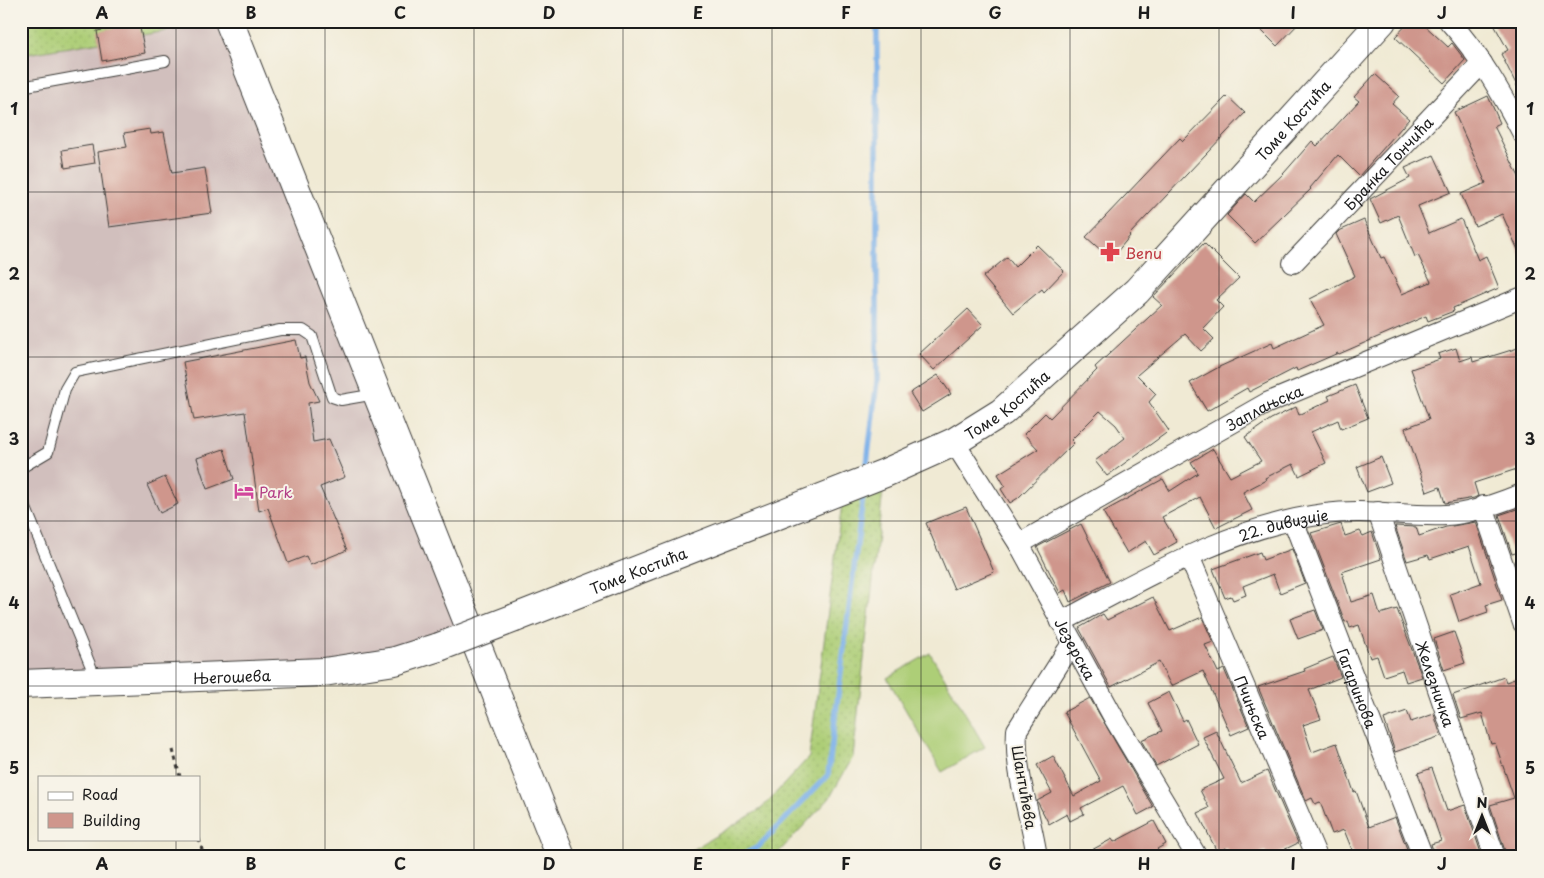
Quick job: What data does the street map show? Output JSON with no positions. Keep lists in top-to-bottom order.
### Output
{
  "streets": {
    "street": [
      "Томе Костића",
      "Бранка Тончића",
      "Заплањска",
      "22. дивизије",
      "Језерска",
      "Његошева",
      "Железничка",
      "Гагаринова",
      "Пчињска",
      "Шантићева"
    ]
  },
  "crossings": [
    ["Томе Костића", "Језерска"],
    ["Томе Костића", "Његошева"],
    ["Заплањска", "Језерска"],
    ["22. дивизије", "Језерска"],
    ["22. дивизије", "Железничка"],
    ["22. дивизије", "Гагаринова"],
    ["22. дивизије", "Пчињска"],
    ["Језерска", "Шантићева"]
  ],
  "places": {
    "pharmacy": ["Benu"],
    "hotel": ["Park"]
  },
  "legend": ["Road", "Building"],
  "north": "top",
  "grid": {
    "columns": [
      "A",
      "B",
      "C",
      "D",
      "E",
      "F",
      "G",
      "H",
      "I",
      "J"
    ],
    "rows": [
      "1",
      "2",
      "3",
      "4",
      "5"
    ]
  }
}
